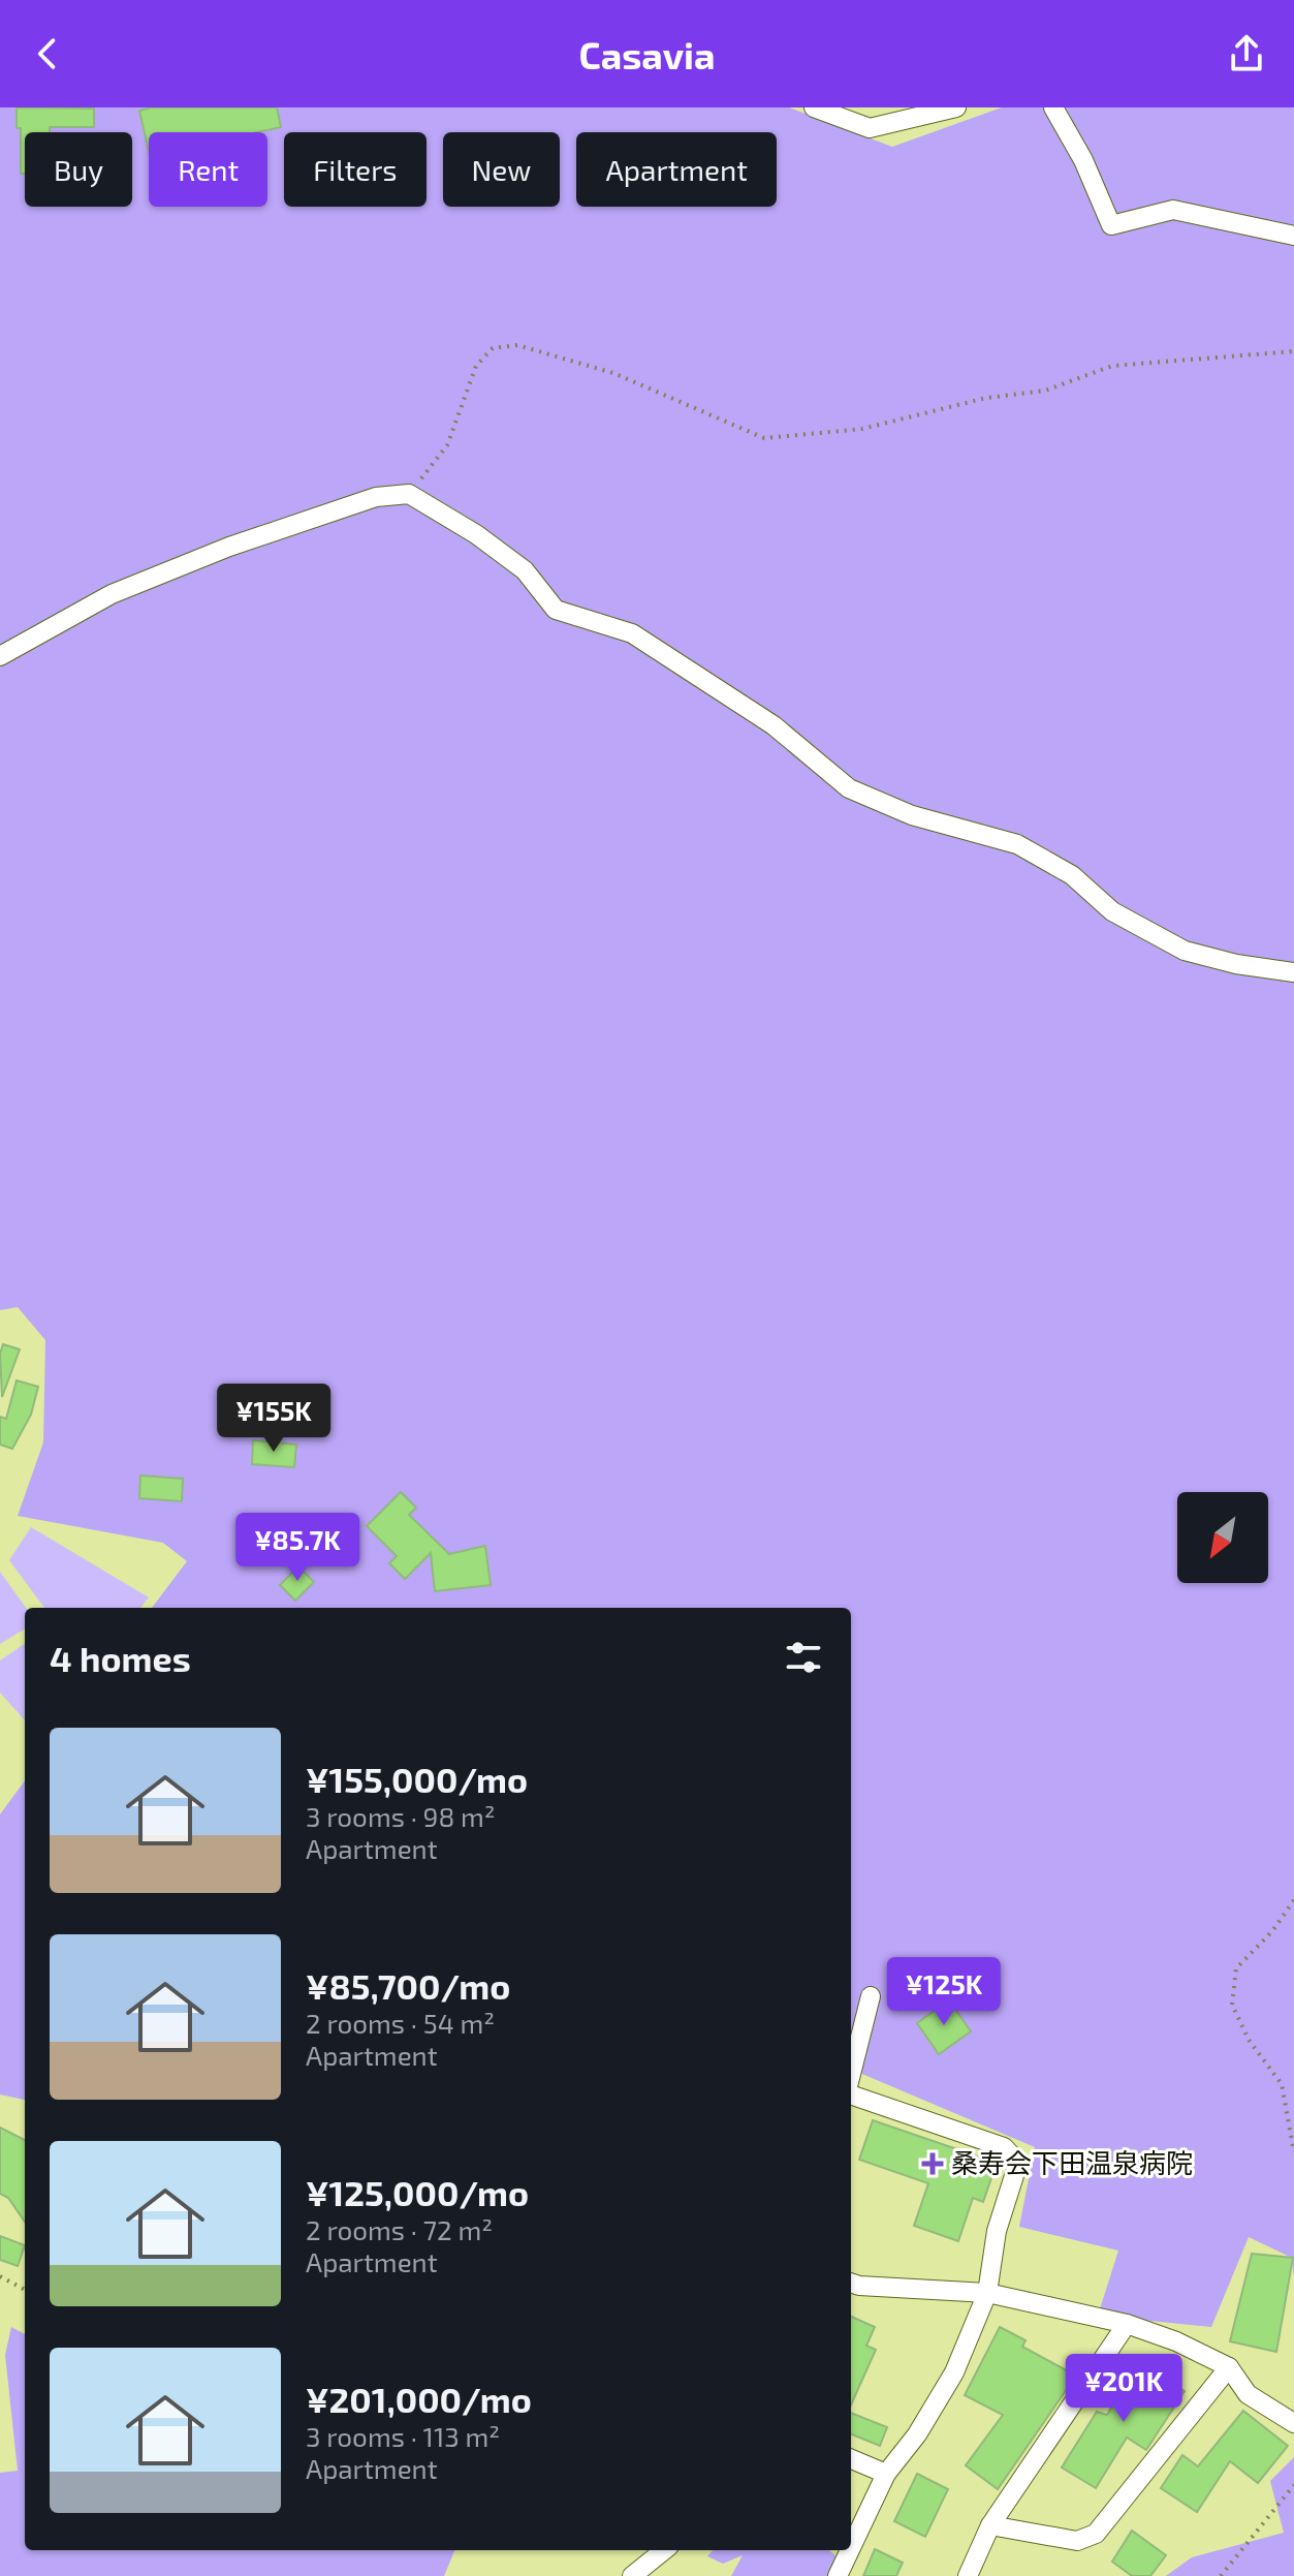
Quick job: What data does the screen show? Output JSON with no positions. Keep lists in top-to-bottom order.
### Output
{
  "places": {
    "health": ["桑寿会下田温泉病院"]
  },
  "north": "bottom left",
  "page": {
    "header": "Casavia",
    "chip": [
      "Buy",
      "Rent",
      "Filters",
      "New",
      "Apartment"
    ],
    "price": [
      "¥155K",
      "¥85.7K",
      "¥125K",
      "¥201K"
    ],
    "heading": "4 homes",
    "list": [
      {
        "name": "¥155,000/mo",
        "note": "3 rooms · 98 m² · Apartment"
      },
      {
        "name": "¥85,700/mo",
        "note": "2 rooms · 54 m² · Apartment"
      },
      {
        "name": "¥125,000/mo",
        "note": "2 rooms · 72 m² · Apartment"
      },
      {
        "name": "¥201,000/mo",
        "note": "3 rooms · 113 m² · Apartment"
      }
    ]
  }
}
